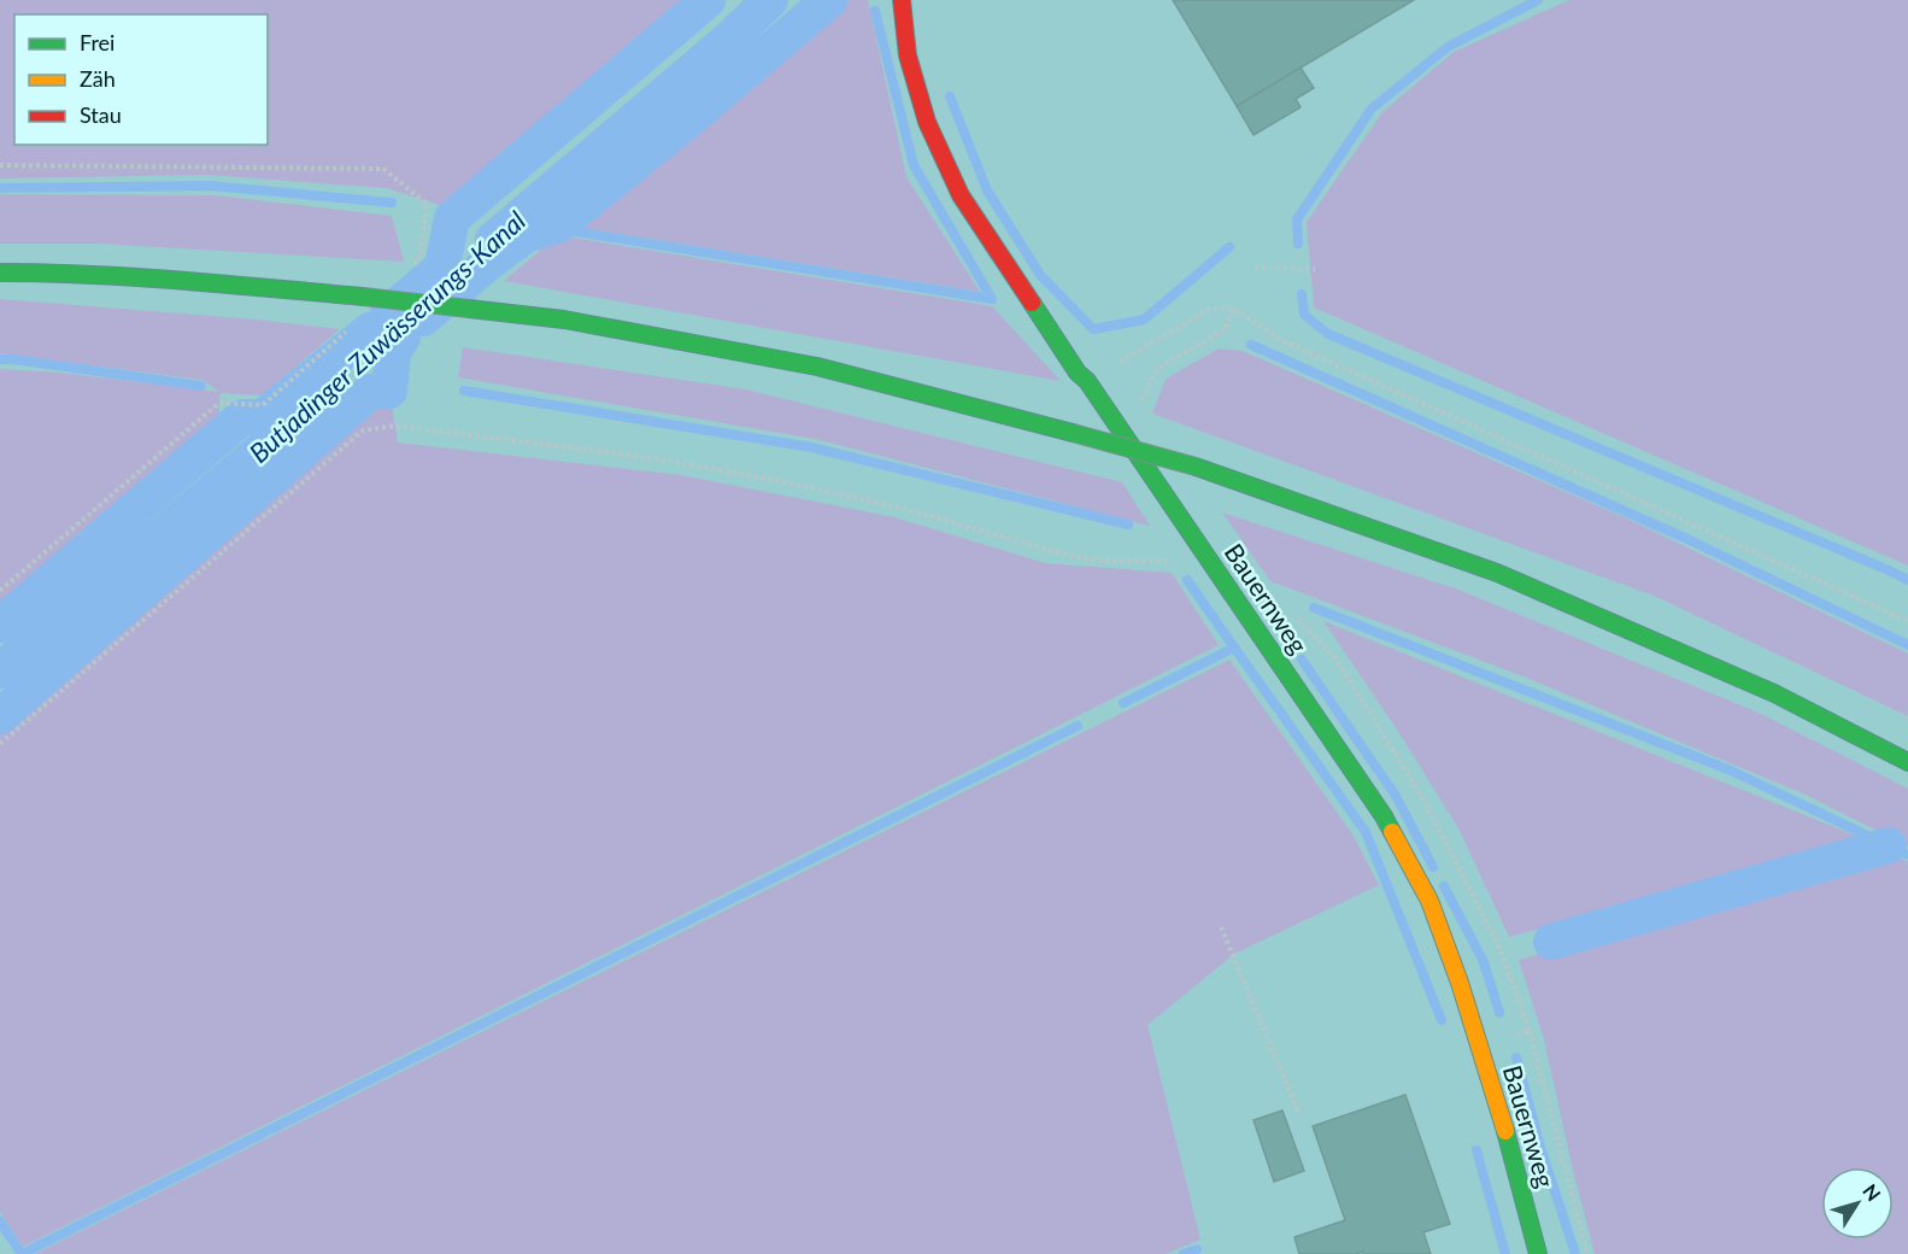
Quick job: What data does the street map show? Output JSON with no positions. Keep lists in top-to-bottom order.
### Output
{
  "streets": {
    "main road": ["Bauernweg"]
  },
  "water": ["Butjadinger Zuwässerungs-Kanal"],
  "legend": ["Frei", "Zäh", "Stau"],
  "north": "top right"
}
